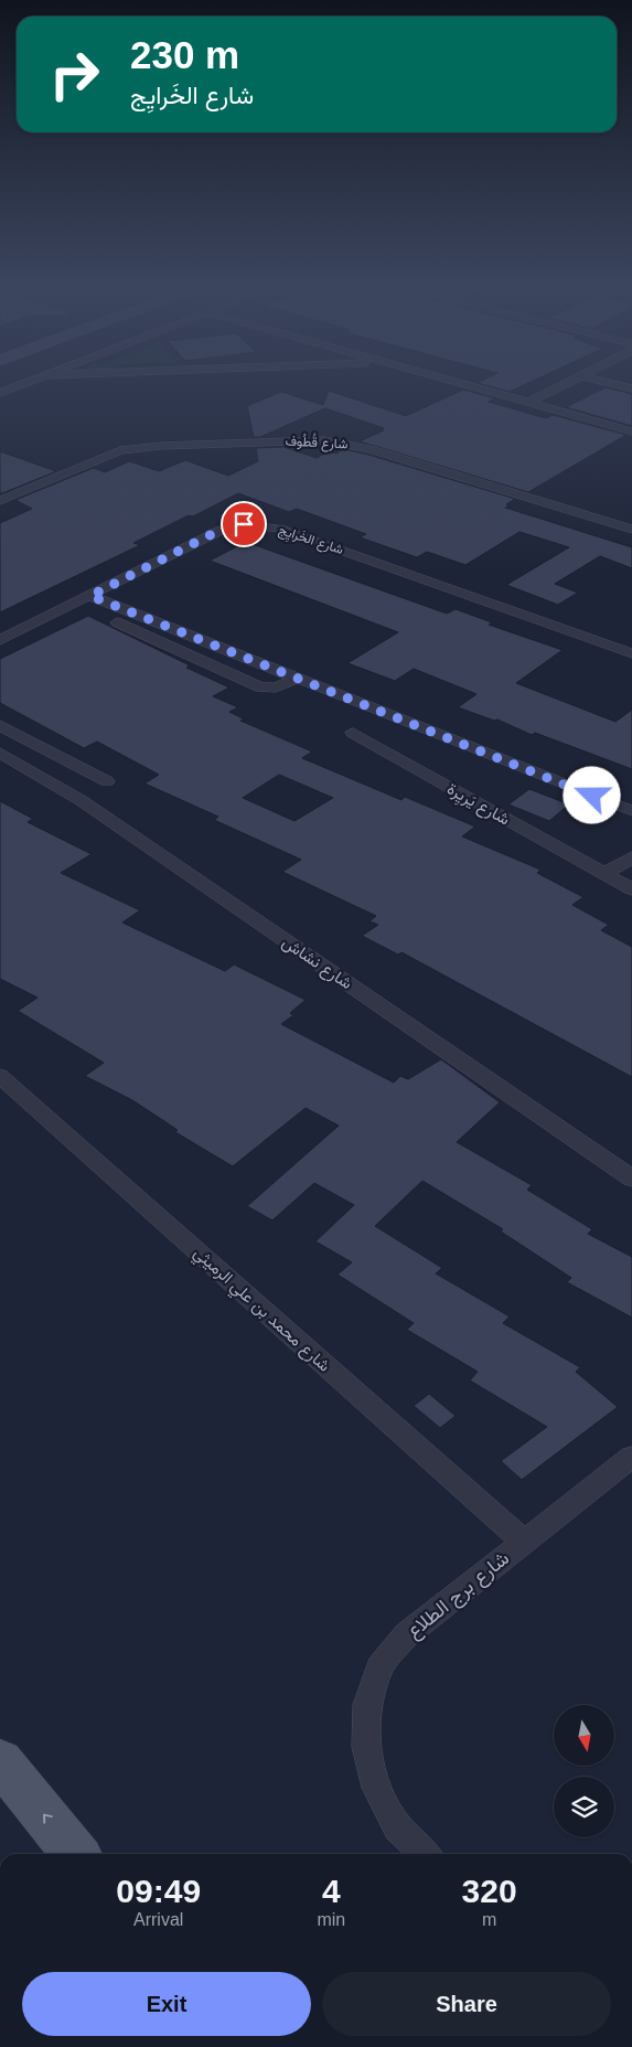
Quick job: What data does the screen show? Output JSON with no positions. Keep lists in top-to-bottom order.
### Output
{
  "streets": {
    "street": [
      "شارع قُطُوف",
      "شارع الخَرايِج",
      "شارع يَريِرة",
      "شارع نشاش",
      "شارع محمد بن علي الرميثي",
      "شارع برج الطلاع"
    ]
  },
  "crossings": [
    ["شارع محمد بن علي الرميثي", "شارع برج الطلاع"]
  ],
  "north": "bottom",
  "page": {
    "turn": ["230 m", "شارع الخَرايِج"],
    "eta": [
      "09:49",
      "Arrival",
      "4",
      "min",
      "320",
      "m"
    ],
    "buttons": ["Exit", "Share"]
  }
}
